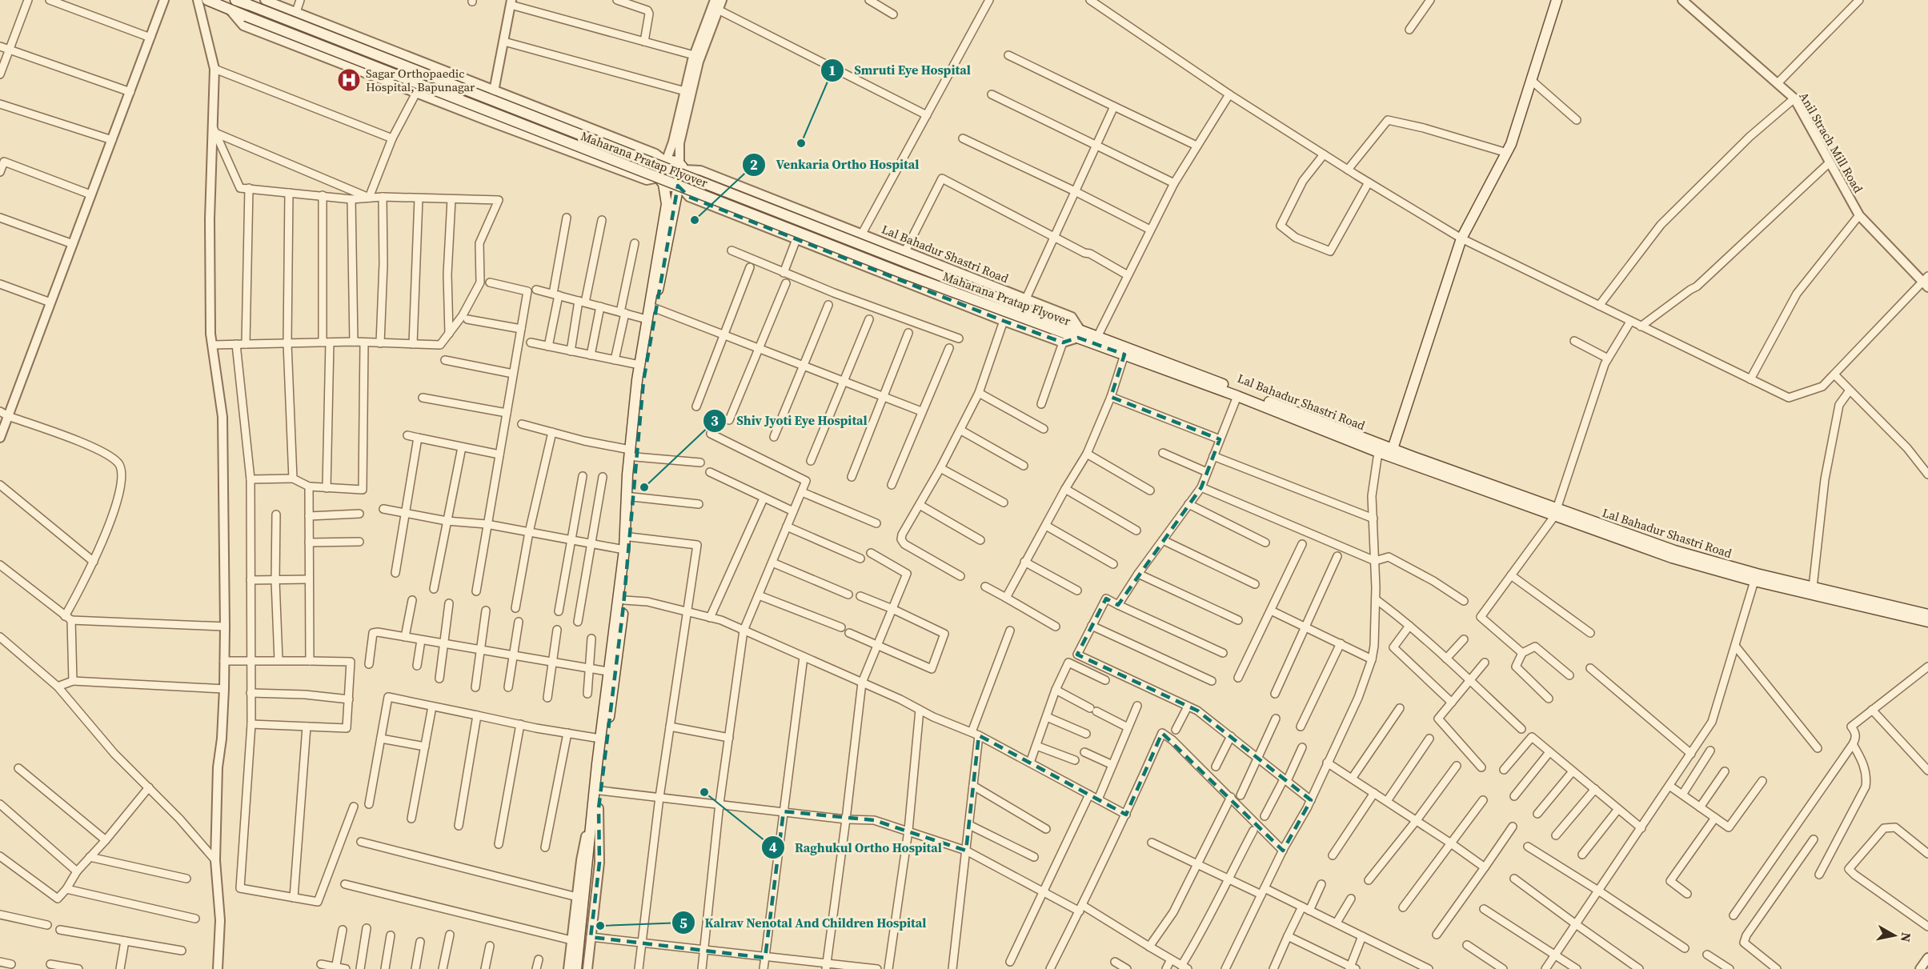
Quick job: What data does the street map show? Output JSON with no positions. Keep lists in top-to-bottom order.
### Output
{
  "streets": {
    "main road": ["Maharana Pratap Flyover", "Lal Bahadur Shastri Road"],
    "street": ["Anil Strach Mill Road"]
  },
  "crossings": [
    ["Maharana Pratap Flyover", "Lal Bahadur Shastri Road"]
  ],
  "places": {
    "hospital": ["Sagar Orthopaedic Hospital, Bapunagar"],
    "other": [
      "Smruti Eye Hospital",
      "Venkaria Ortho Hospital",
      "Shiv Jyoti Eye Hospital",
      "Raghukul Ortho Hospital",
      "Kalrav Nenotal And Children Hospital"
    ]
  },
  "north": "right"
}
